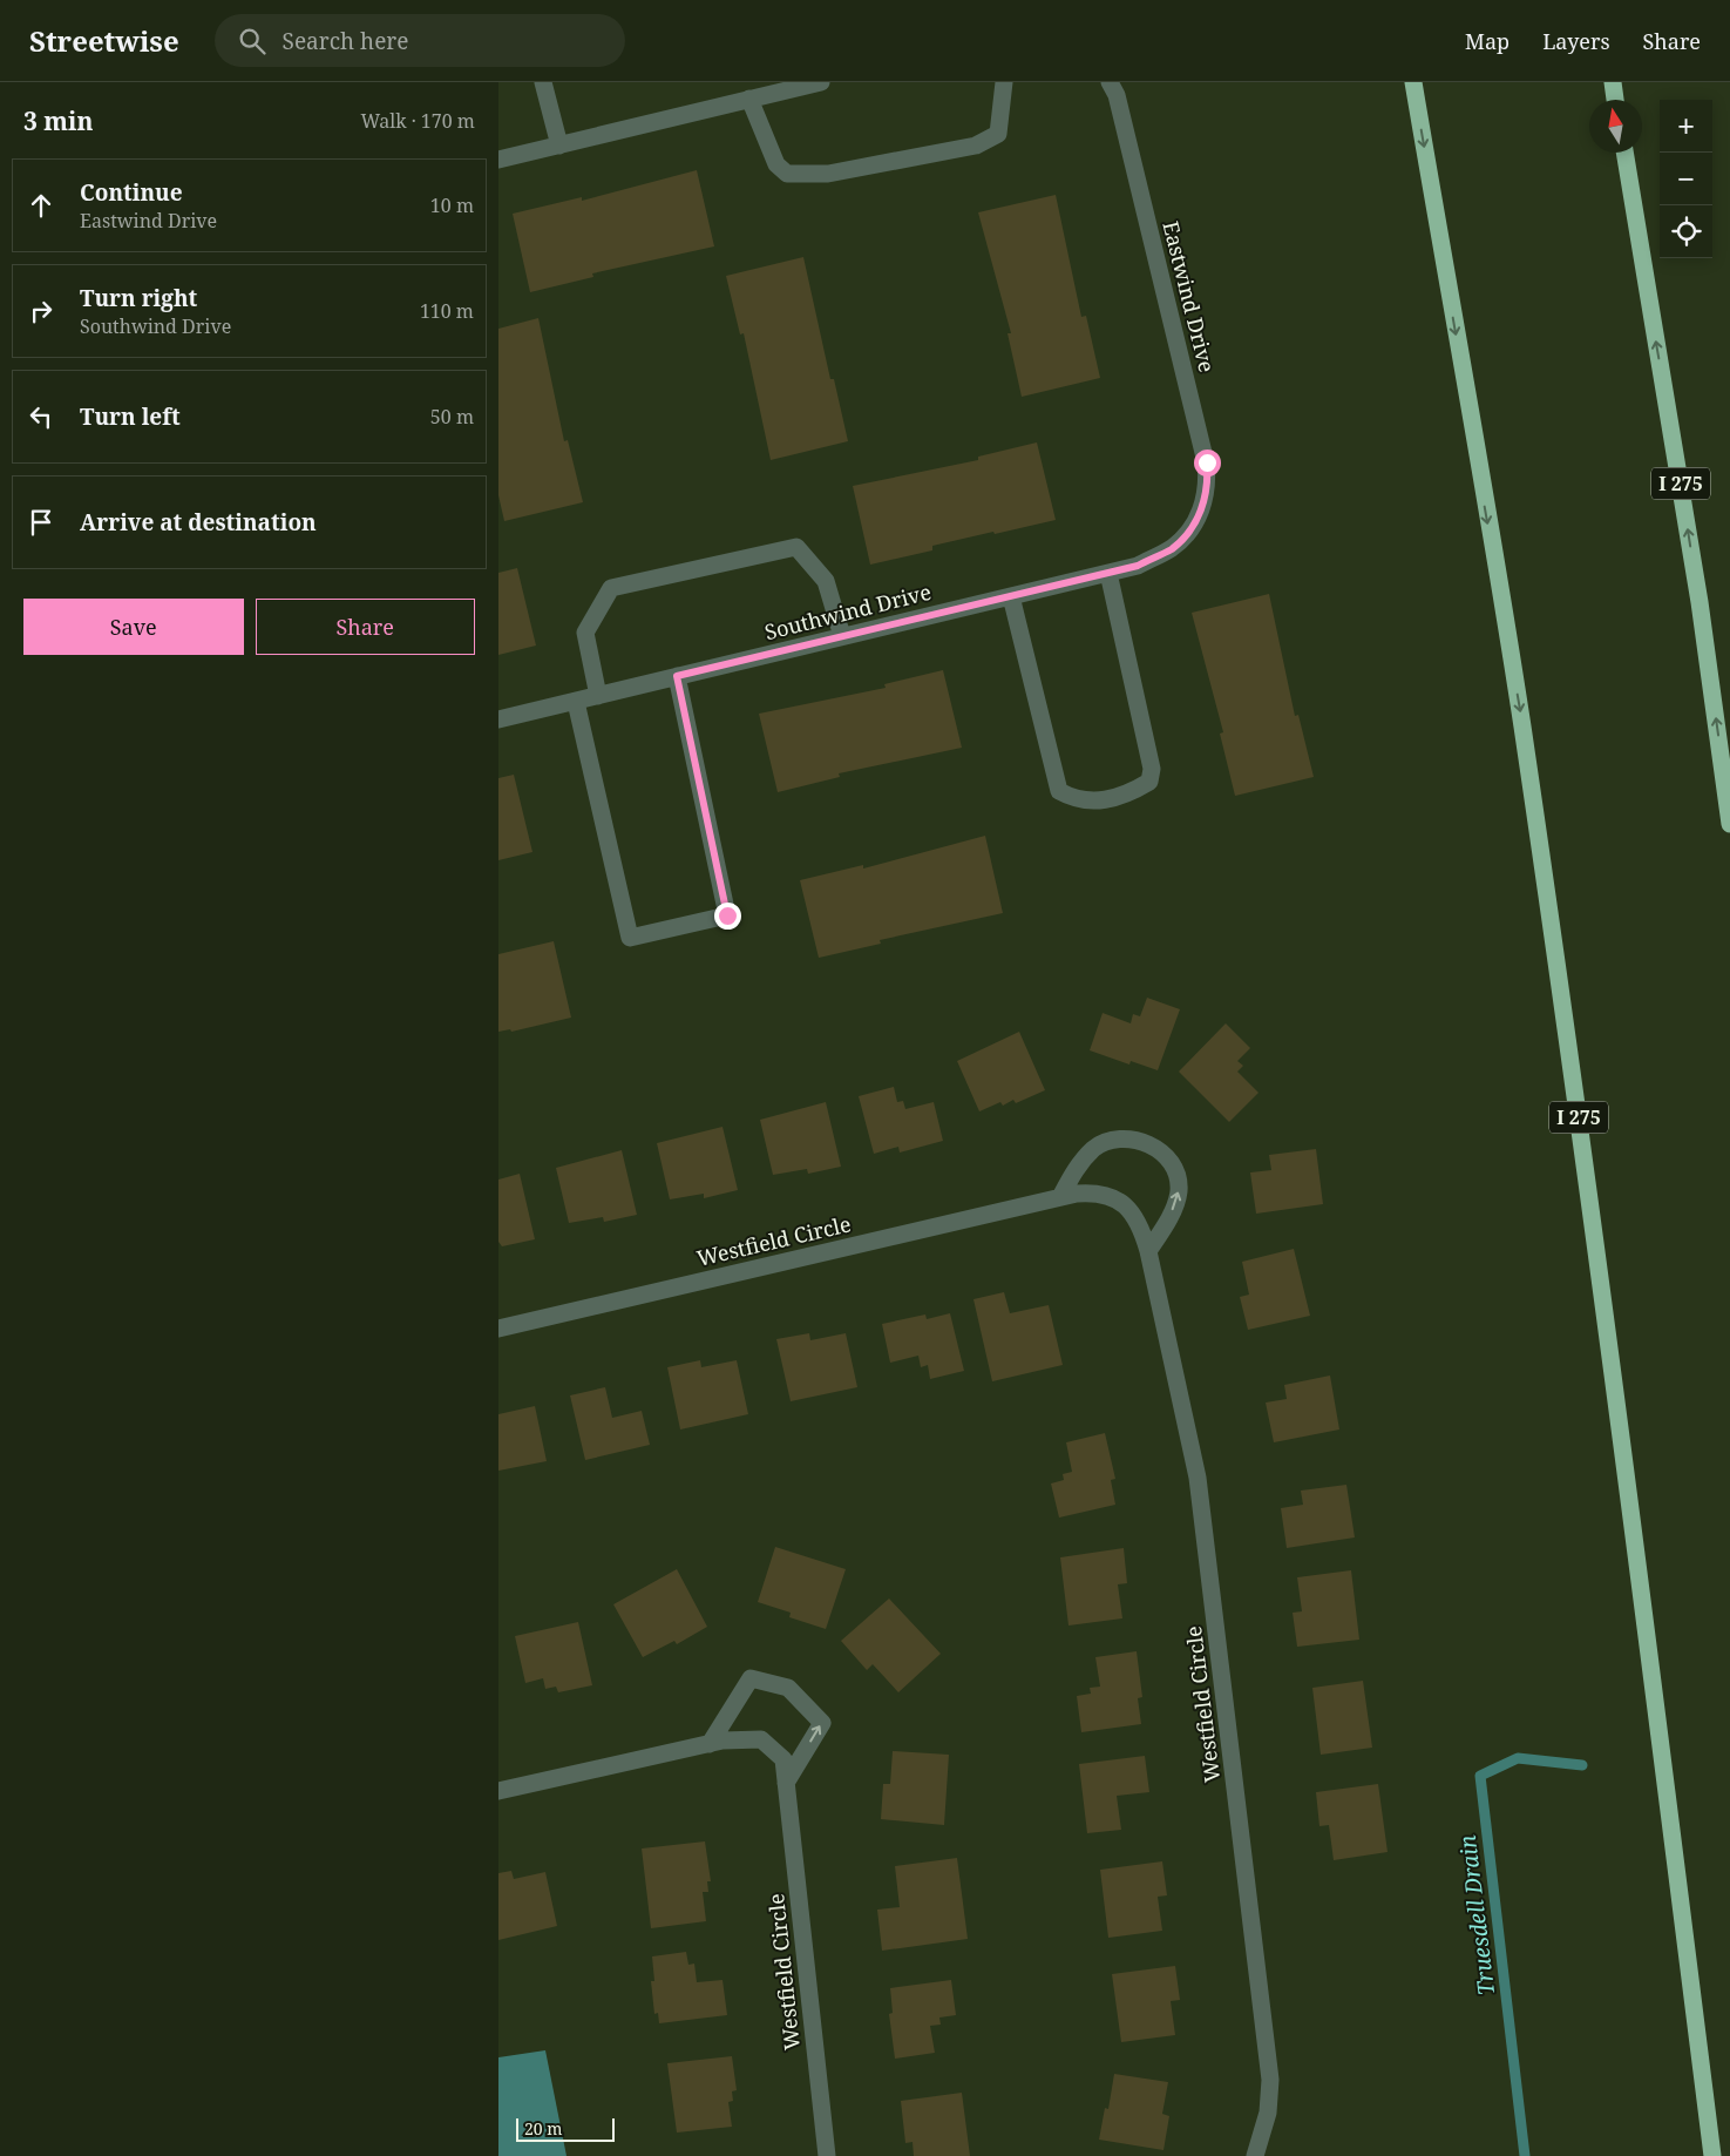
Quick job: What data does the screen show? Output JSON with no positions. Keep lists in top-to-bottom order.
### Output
{
  "streets": {
    "highway": ["I 275"],
    "street": ["Eastwind Drive", "Southwind Drive", "Westfield Circle"]
  },
  "crossings": [
    ["Eastwind Drive", "Southwind Drive"]
  ],
  "water": ["Truesdell Drain"],
  "scale_bar": "20 m",
  "north": "top",
  "page": {
    "header": "Streetwise",
    "search": "Search here",
    "nav": ["Map", "Layers", "Share"],
    "heading": ["3 min", "Walk · 170 m"],
    "map_buttons": ["+", "−"],
    "list": [
      ["Continue", "Eastwind Drive", "10 m"],
      ["Turn right", "Southwind Drive", "110 m"],
      ["Turn left", "50 m"],
      "Arrive at destination"
    ],
    "buttons": ["Save", "Share"],
    "scale": "20 m"
  }
}
